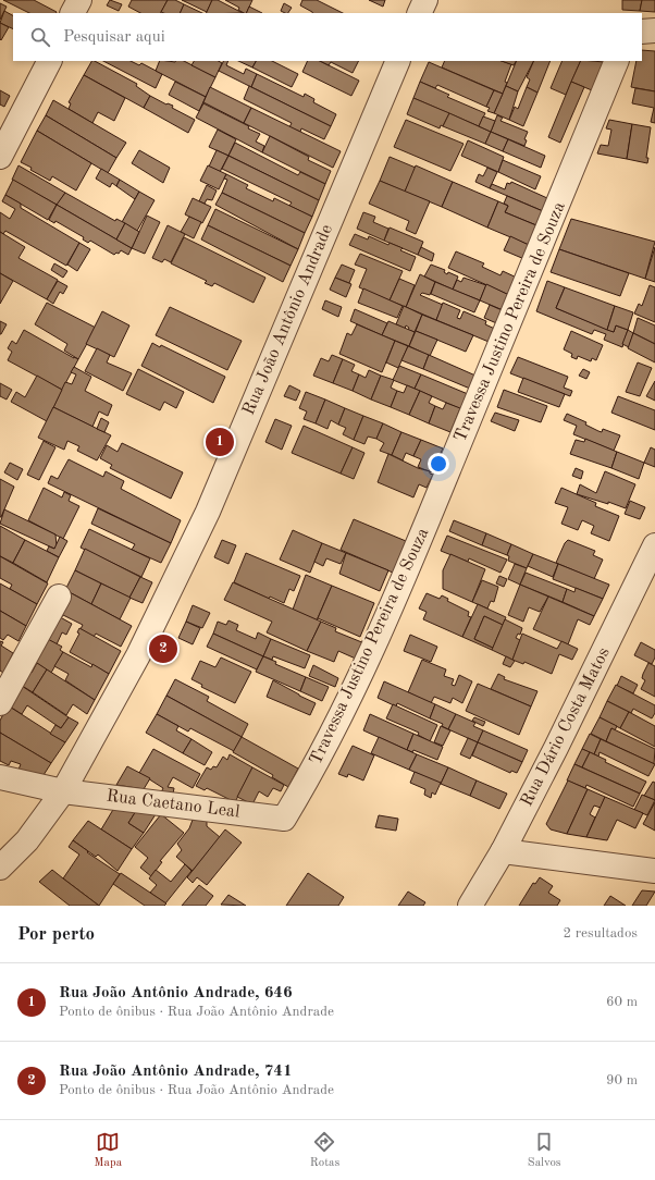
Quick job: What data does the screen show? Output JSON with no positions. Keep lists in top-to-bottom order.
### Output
{
  "streets": {
    "street": [
      "Rua João Antônio Andrade",
      "Travessa Justino Pereira de Souza",
      "Rua Dário Costa Matos",
      "Rua Caetano Leal"
    ]
  },
  "crossings": [
    ["Rua João Antônio Andrade", "Rua Caetano Leal"],
    ["Travessa Justino Pereira de Souza", "Rua Caetano Leal"]
  ],
  "page": {
    "search": "Pesquisar aqui",
    "pins": ["1", "2"],
    "heading": ["Por perto", "2 resultados"],
    "list": [
      {
        "mark": "1",
        "name": "Rua João Antônio Andrade, 646",
        "note": "Ponto de ônibus · Rua João Antônio Andrade",
        "value": "60 m"
      },
      {
        "mark": "2",
        "name": "Rua João Antônio Andrade, 741",
        "note": "Ponto de ônibus · Rua João Antônio Andrade",
        "value": "90 m"
      }
    ],
    "nav": ["Mapa", "Rotas", "Salvos"]
  }
}
